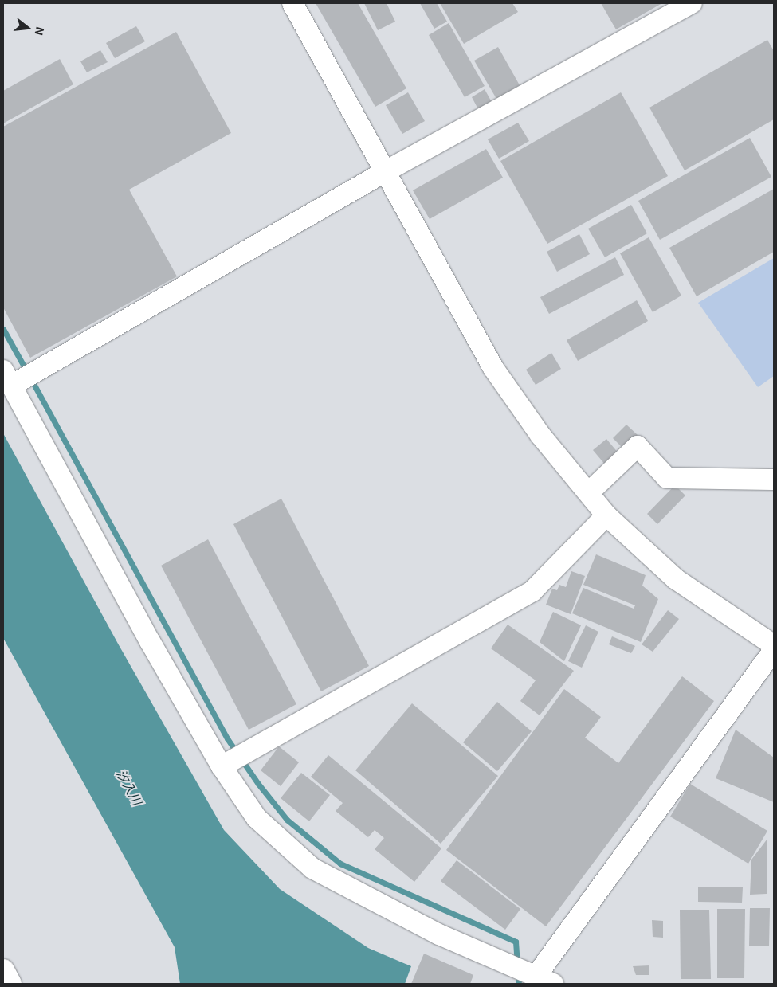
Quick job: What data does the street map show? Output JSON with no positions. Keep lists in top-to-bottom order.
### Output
{
  "water": ["汐入川"],
  "north": "right"
}
